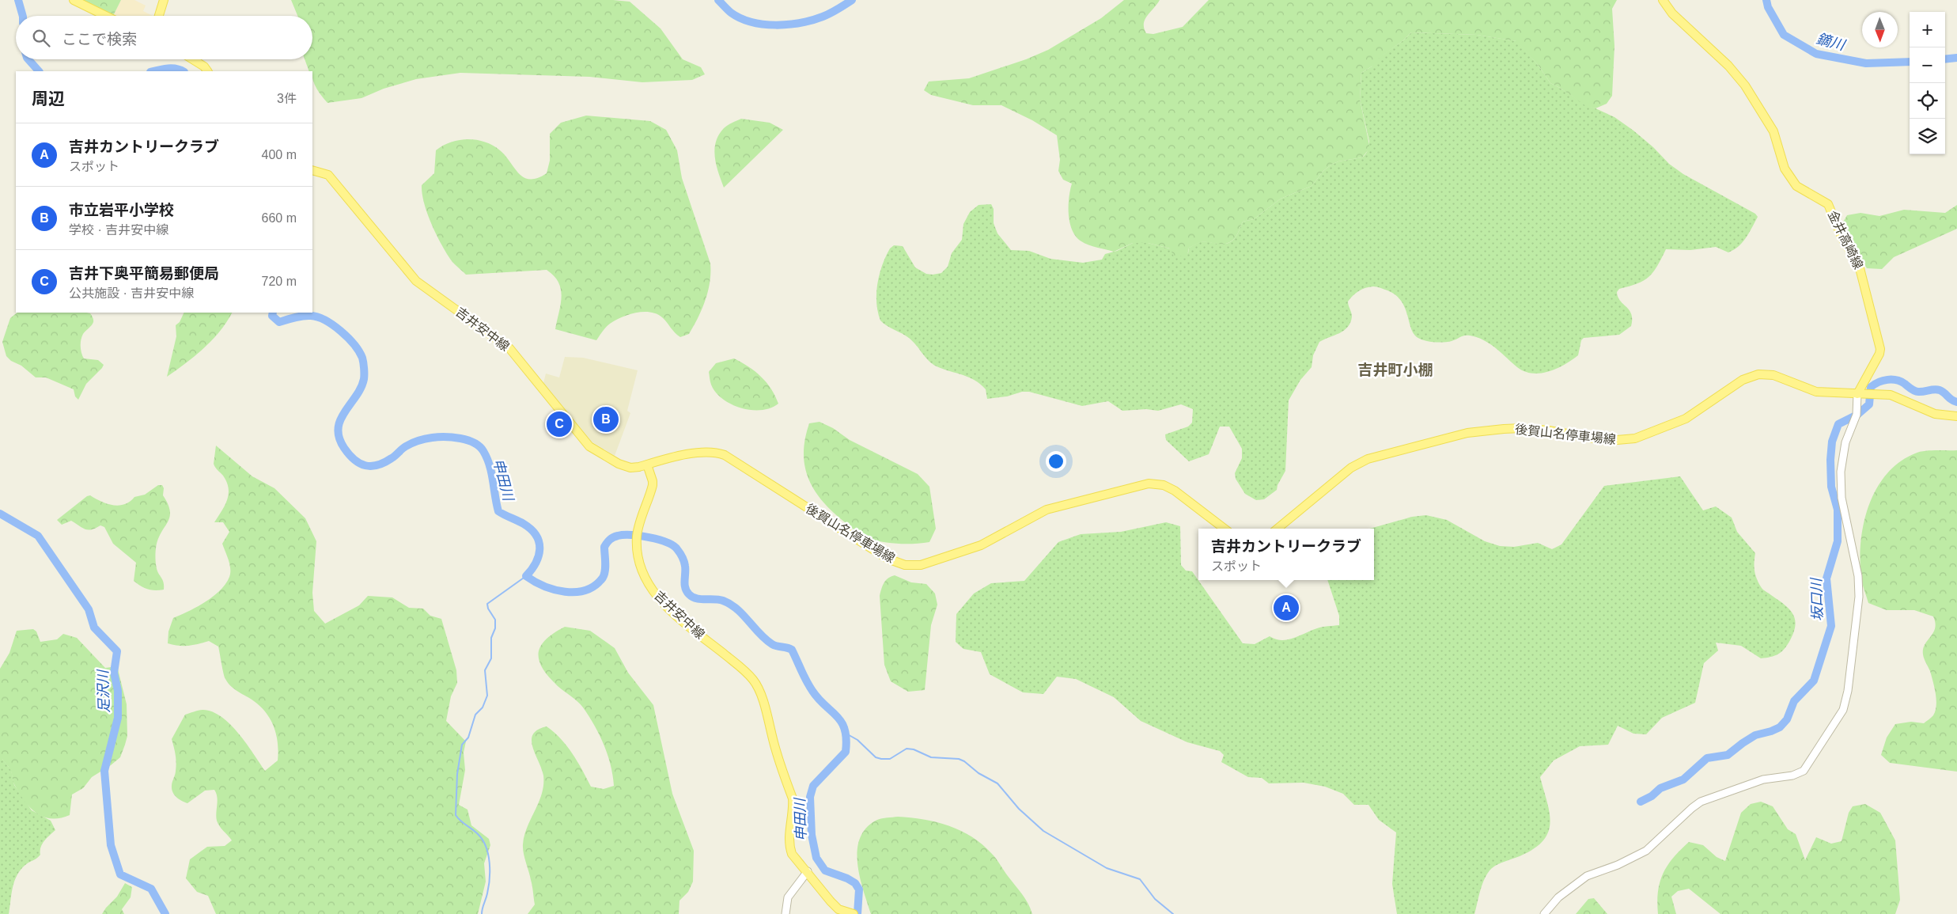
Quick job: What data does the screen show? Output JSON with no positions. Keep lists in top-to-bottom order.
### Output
{
  "streets": {
    "main road": ["金井高崎線", "吉井安中線", "後賀山名停車場線"]
  },
  "crossings": [
    ["金井高崎線", "後賀山名停車場線"],
    ["吉井安中線", "後賀山名停車場線"]
  ],
  "districts": ["吉井町小棚"],
  "water": [
    "鏑川",
    "申田川",
    "坂口川",
    "足沢川"
  ],
  "north": "bottom",
  "page": {
    "map_buttons": ["+", "−"],
    "search": "ここで検索",
    "heading": ["周辺", "3件"],
    "list": [
      {
        "mark": "A",
        "name": "吉井カントリークラブ",
        "note": "スポット",
        "value": "400 m"
      },
      {
        "mark": "B",
        "name": "市立岩平小学校",
        "note": "学校 · 吉井安中線",
        "value": "660 m"
      },
      {
        "mark": "C",
        "name": "吉井下奥平簡易郵便局",
        "note": "公共施設 · 吉井安中線",
        "value": "720 m"
      }
    ],
    "pins": ["B", "C", "A"],
    "popup": ["吉井カントリークラブ", "スポット"]
  }
}
